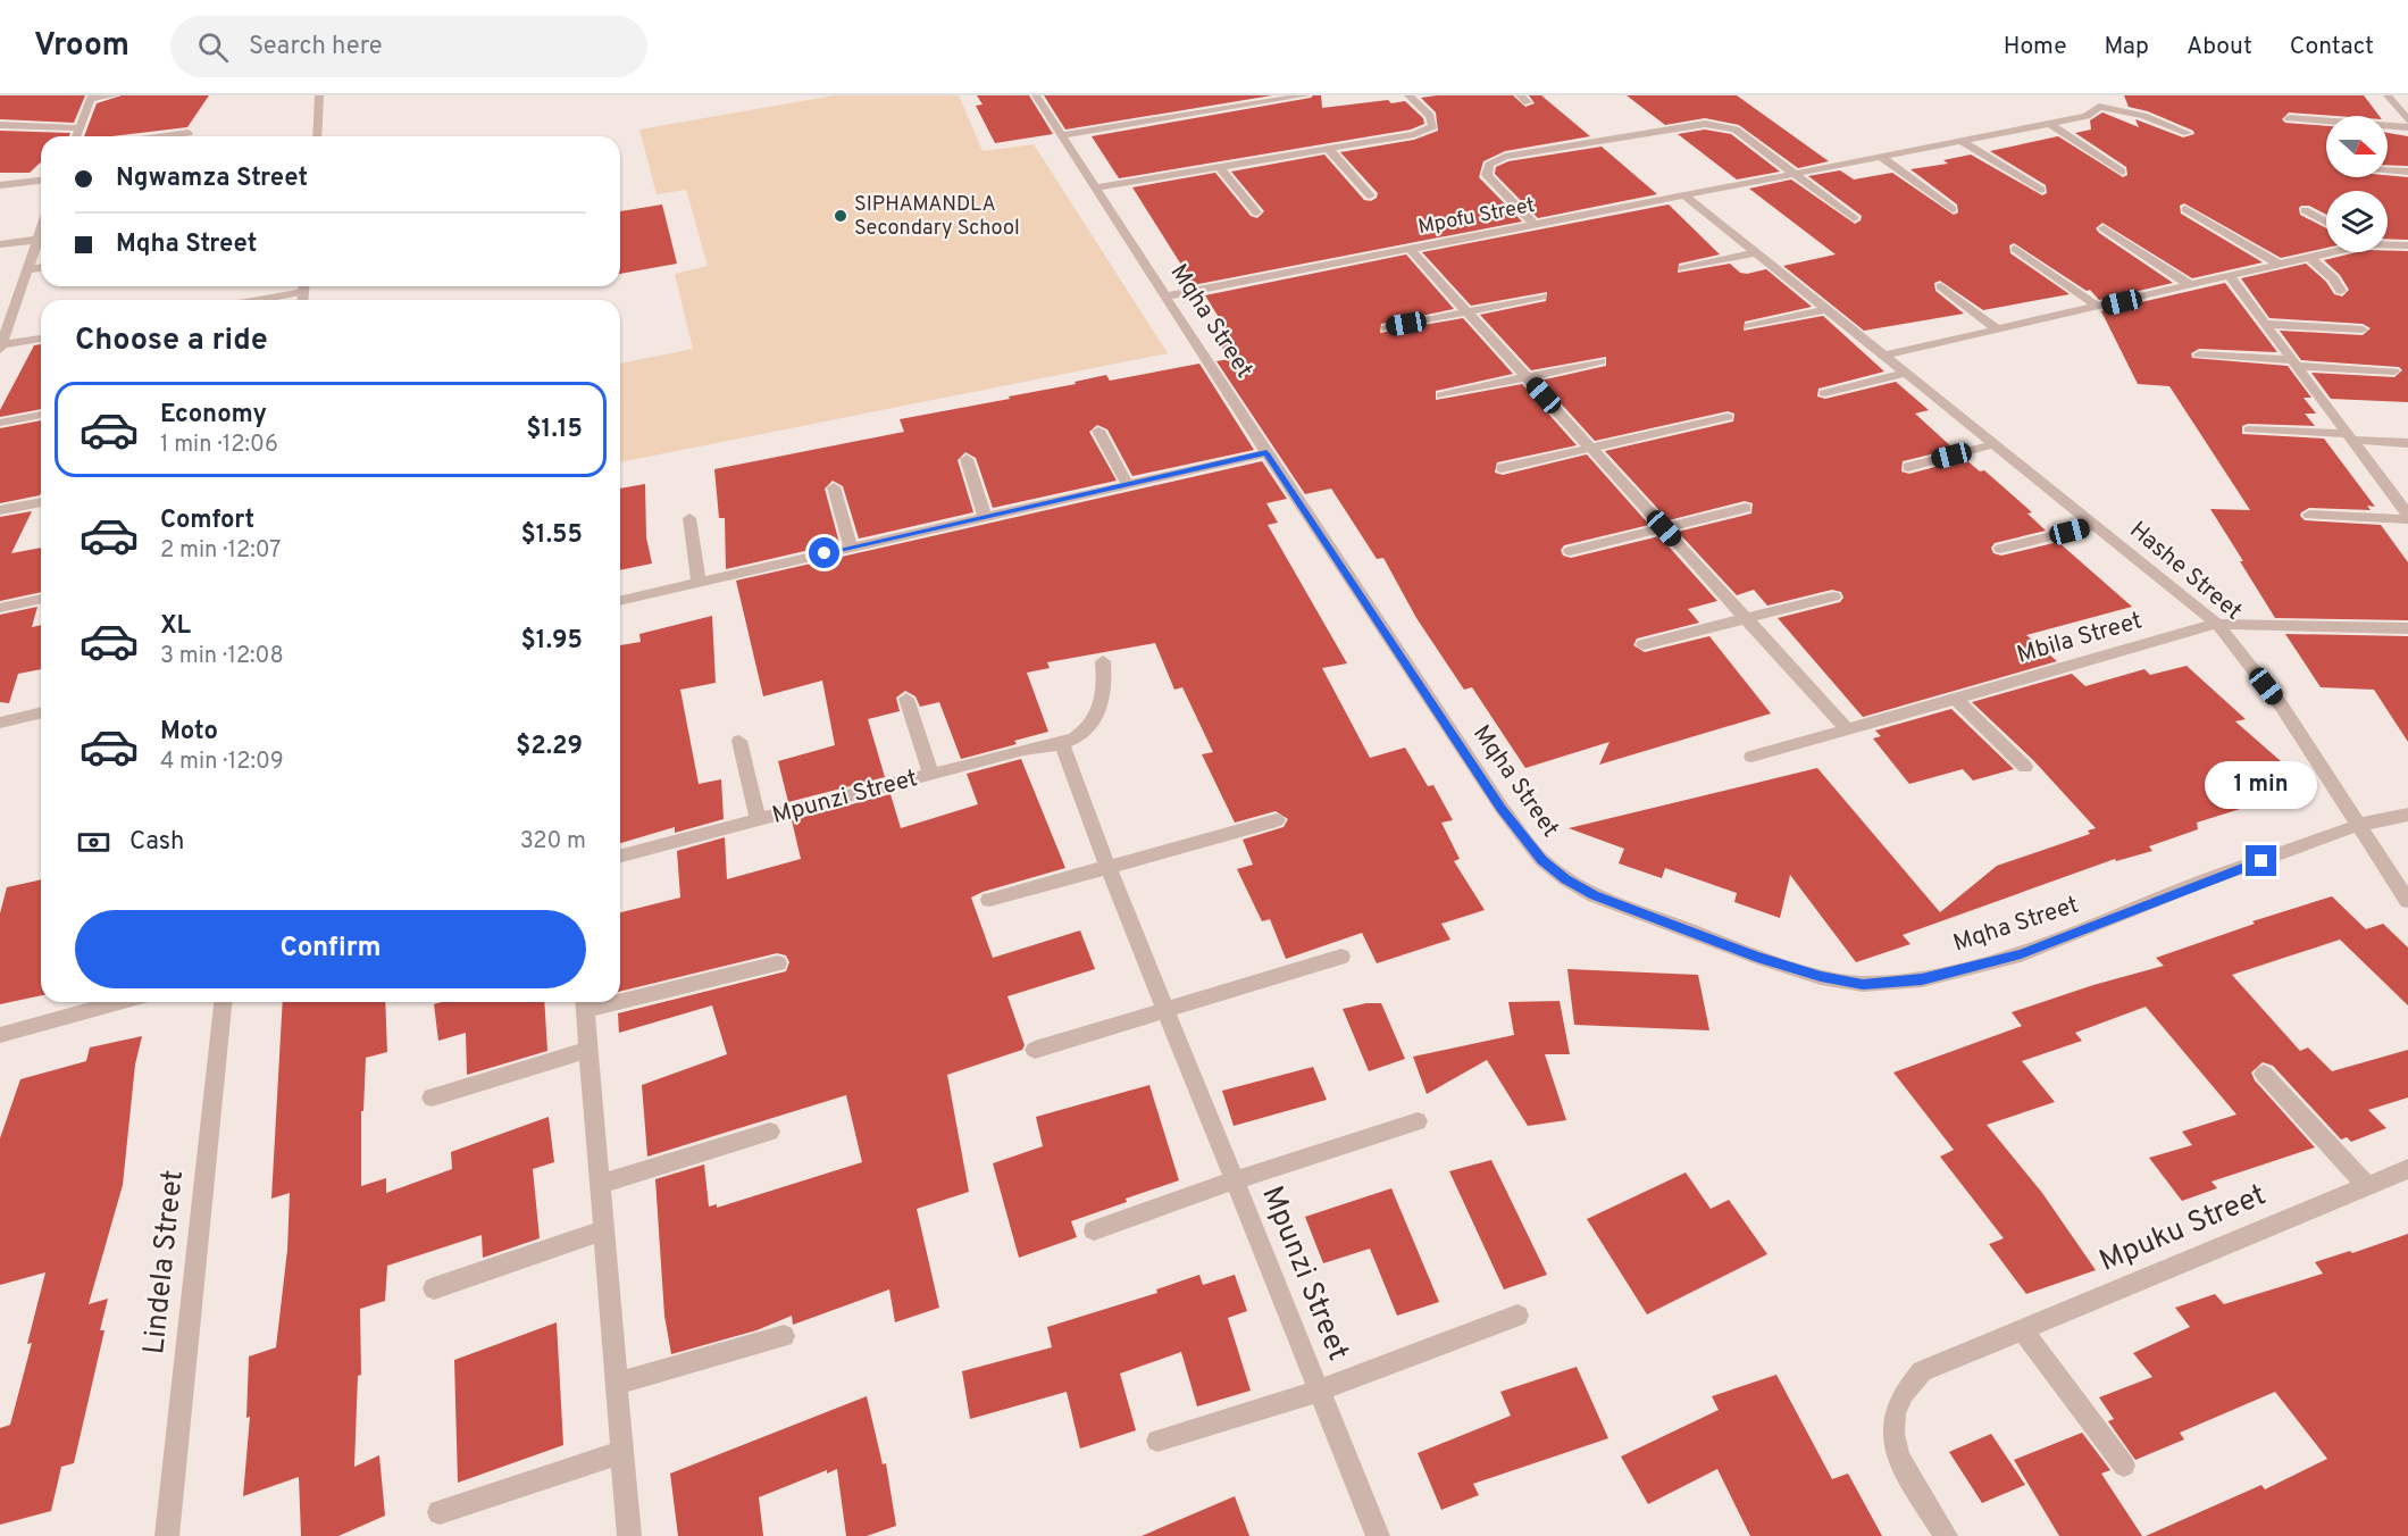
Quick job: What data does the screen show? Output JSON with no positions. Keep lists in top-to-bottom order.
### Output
{
  "streets": {
    "street": [
      "Mpofu Street",
      "Mqha Street",
      "Hashe Street",
      "Mbila Street",
      "Mpunzi Street",
      "Mpuku Street",
      "Lindela Street"
    ]
  },
  "crossings": [
    ["Mpofu Street", "Mqha Street"],
    ["Mpofu Street", "Hashe Street"],
    ["Mqha Street", "Hashe Street"],
    ["Hashe Street", "Mbila Street"]
  ],
  "places": ["SIPHAMANDLA Secondary School"],
  "north": "right",
  "page": {
    "header": "Vroom",
    "search": "Search here",
    "nav": [
      "Home",
      "Map",
      "About",
      "Contact"
    ],
    "banner": ["Ngwamza Street", "Mqha Street"],
    "heading": "Choose a ride",
    "list": [
      {
        "name": "Economy",
        "note": "1 min · 12:06",
        "value": "$1.15"
      },
      {
        "name": "Comfort",
        "note": "2 min · 12:07",
        "value": "$1.55"
      },
      {
        "name": "XL",
        "note": "3 min · 12:08",
        "value": "$1.95"
      },
      {
        "name": "Moto",
        "note": "4 min · 12:09",
        "value": "$2.29"
      }
    ],
    "bubble": "1 min",
    "pay": ["Cash", "320 m"],
    "buttons": "Confirm"
  }
}
